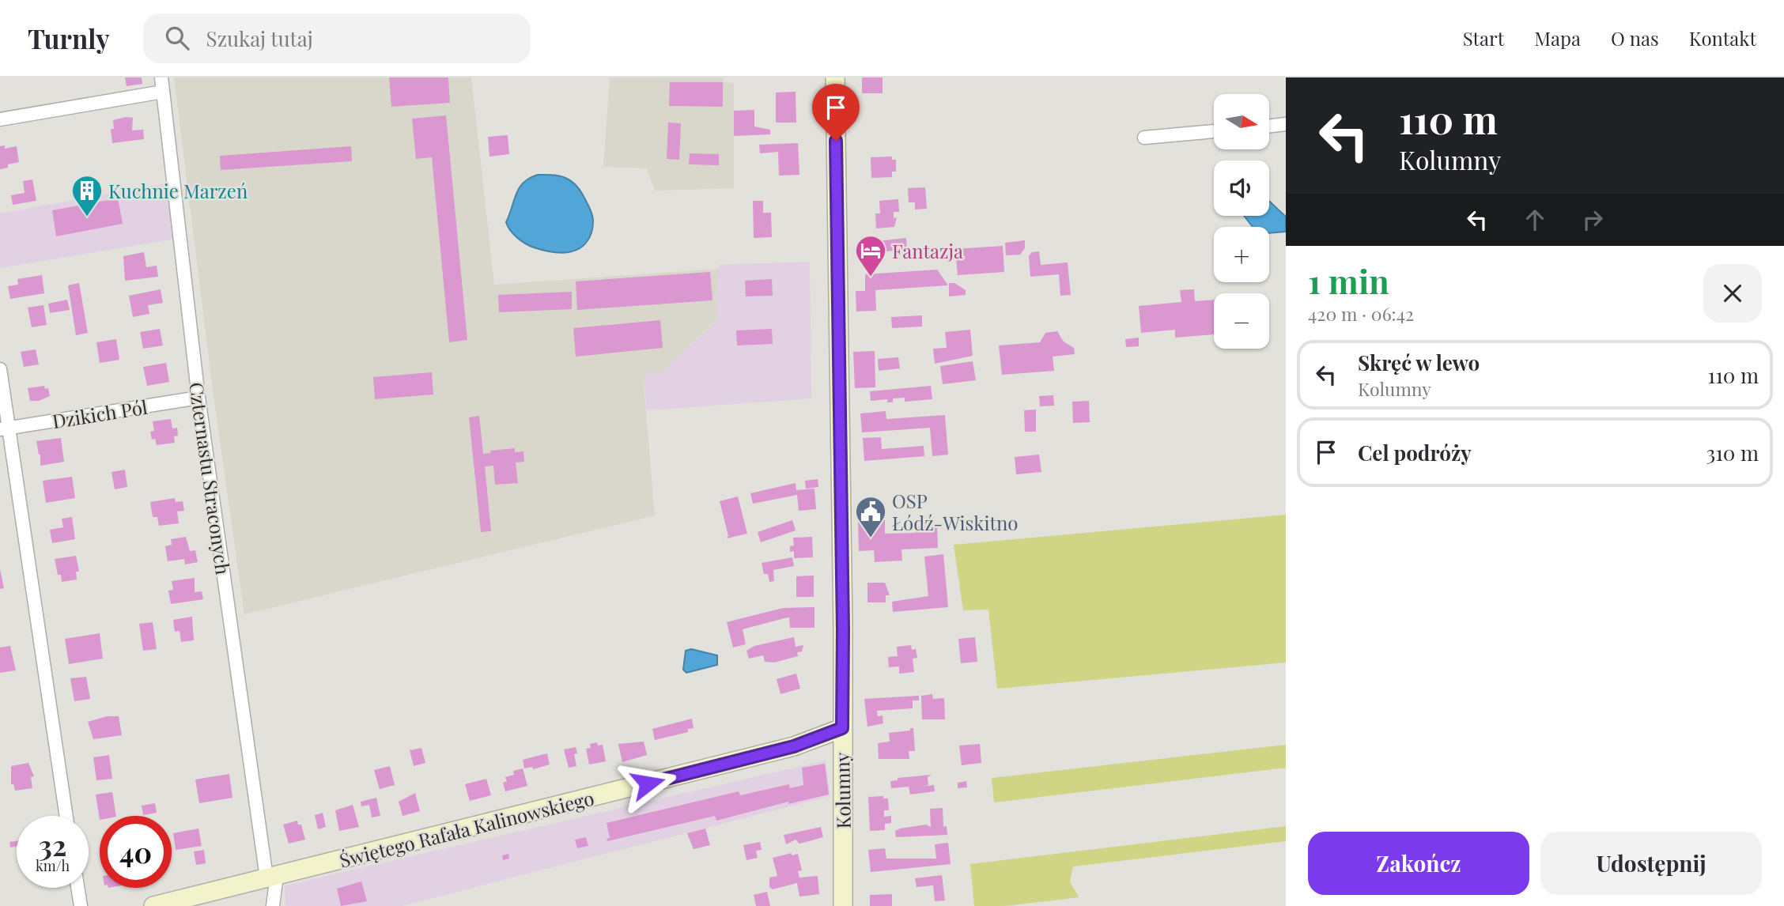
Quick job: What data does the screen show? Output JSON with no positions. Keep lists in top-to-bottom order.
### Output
{
  "streets": {
    "street": [
      "Dzikich Pól",
      "Czternastu Straconych",
      "Kolumny",
      "Świętego Rafała Kalinowskiego"
    ]
  },
  "crossings": [
    ["Dzikich Pól", "Czternastu Straconych"],
    ["Czternastu Straconych", "Świętego Rafała Kalinowskiego"],
    ["Kolumny", "Świętego Rafała Kalinowskiego"]
  ],
  "places": {
    "building": ["Kuchnie Marzeń"],
    "hotel": ["Fantazja"],
    "public building": ["OSP Łódź-Wiskitno"]
  },
  "north": "right",
  "page": {
    "header": "Turnly",
    "search": "Szukaj tutaj",
    "nav": [
      "Start",
      "Mapa",
      "O nas",
      "Kontakt"
    ],
    "turn": ["110 m", "Kolumny"],
    "map_buttons": ["+", "−"],
    "heading": ["1 min", "420 m · 06:42"],
    "list": [
      {
        "name": "Skręć w lewo",
        "note": "Kolumny",
        "value": "110 m"
      },
      {
        "name": "Cel podróży",
        "value": "310 m"
      }
    ],
    "speed": "32 km/h",
    "limit": "40",
    "buttons": ["Zakończ", "Udostępnij"]
  }
}
